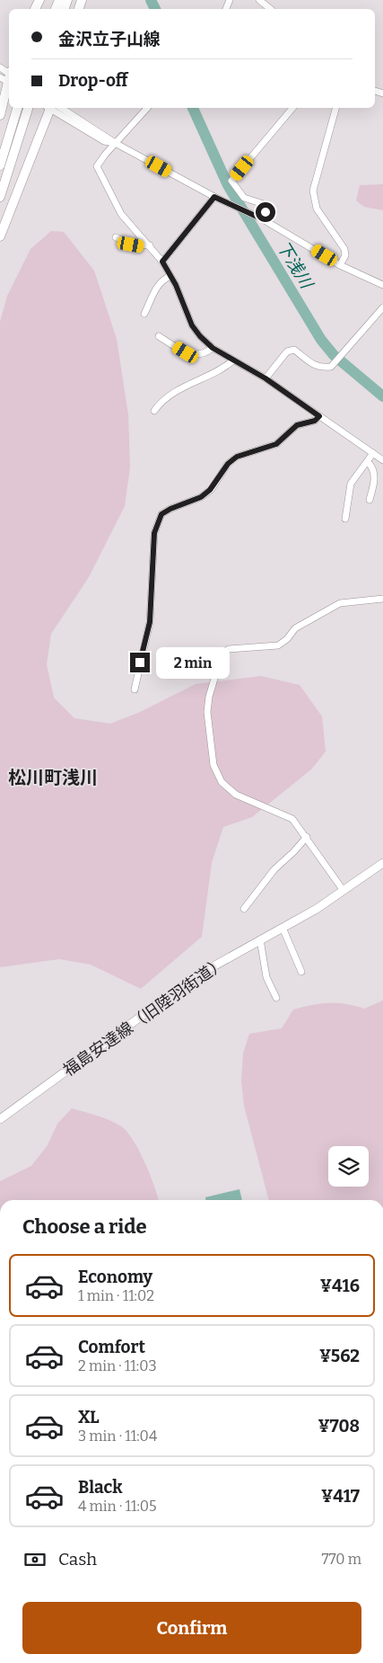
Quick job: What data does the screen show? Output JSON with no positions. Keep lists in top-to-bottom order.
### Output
{
  "streets": {
    "main road": ["福島安達線（旧陸羽街道）"]
  },
  "districts": ["松川町浅川"],
  "water": ["下浅川"],
  "page": {
    "banner": ["金沢立子山線", "Drop-off"],
    "bubble": "2 min",
    "heading": "Choose a ride",
    "list": [
      {
        "name": "Economy",
        "note": "1 min · 11:02",
        "value": "¥416"
      },
      {
        "name": "Comfort",
        "note": "2 min · 11:03",
        "value": "¥562"
      },
      {
        "name": "XL",
        "note": "3 min · 11:04",
        "value": "¥708"
      },
      {
        "name": "Black",
        "note": "4 min · 11:05",
        "value": "¥417"
      }
    ],
    "pay": ["Cash", "770 m"],
    "buttons": "Confirm"
  }
}
